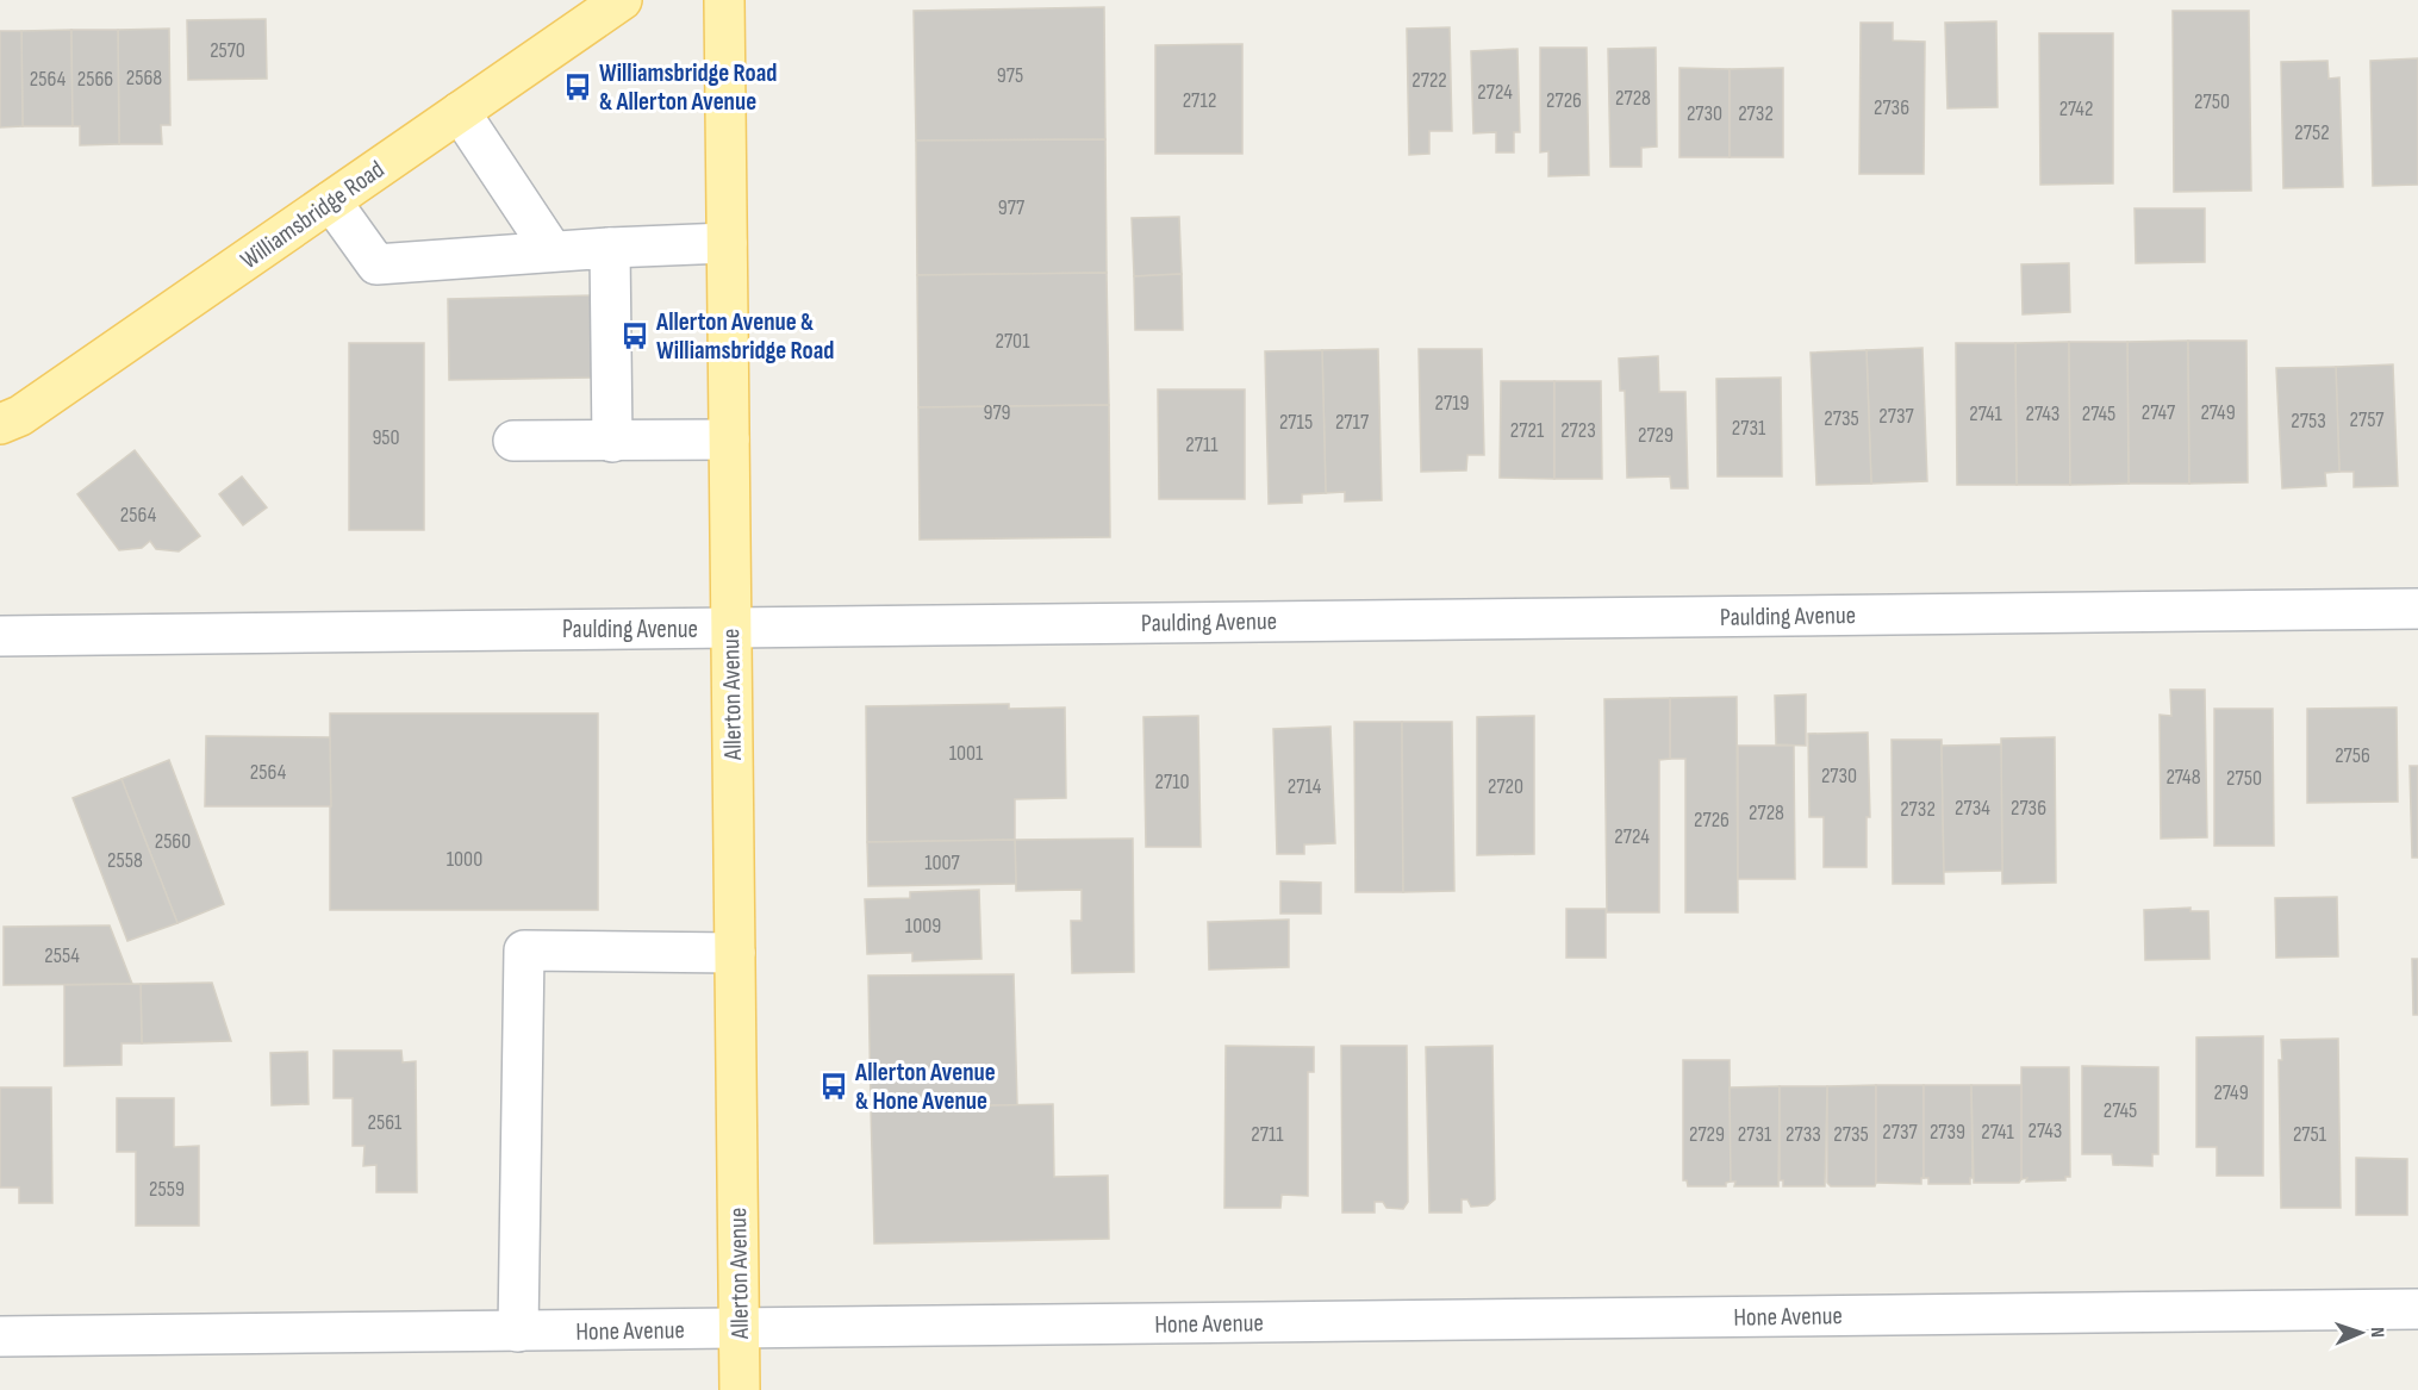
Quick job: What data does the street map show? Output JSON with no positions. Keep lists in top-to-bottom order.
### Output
{
  "streets": {
    "main road": ["Williamsbridge Road", "Allerton Avenue"],
    "street": ["Paulding Avenue", "Hone Avenue"]
  },
  "crossings": [
    ["Paulding Avenue", "Allerton Avenue"],
    ["Allerton Avenue", "Hone Avenue"]
  ],
  "places": {
    "bus stop": ["Williamsbridge Road & Allerton Avenue", "Allerton Avenue & Williamsbridge Road", "Allerton Avenue & Hone Avenue"]
  },
  "house_numbers": [
    "2570",
    "975",
    "2568",
    "2564",
    "2566",
    "2722",
    "2724",
    "2728",
    "2712",
    "2726",
    "2750",
    "2736",
    "2742",
    "2730",
    "2732",
    "2752",
    "977",
    "2701",
    "2719",
    "979",
    "2747",
    "2749",
    "2741",
    "2743",
    "2745",
    "2737",
    "2735",
    "2757",
    "2753",
    "2715",
    "2717",
    "2731",
    "2721",
    "2723",
    "2729",
    "950",
    "2711",
    "2564",
    "1001",
    "2756",
    "2564",
    "2730",
    "2748",
    "2750",
    "2710",
    "2714",
    "2720",
    "2734",
    "2736",
    "2732",
    "2728",
    "2726",
    "2724",
    "2560",
    "1000",
    "2558",
    "1007",
    "1009",
    "2554",
    "2749",
    "2745",
    "2561",
    "2743",
    "2737",
    "2739",
    "2741",
    "2711",
    "2729",
    "2731",
    "2733",
    "2735",
    "2751",
    "2559"
  ],
  "north": "right"
}
